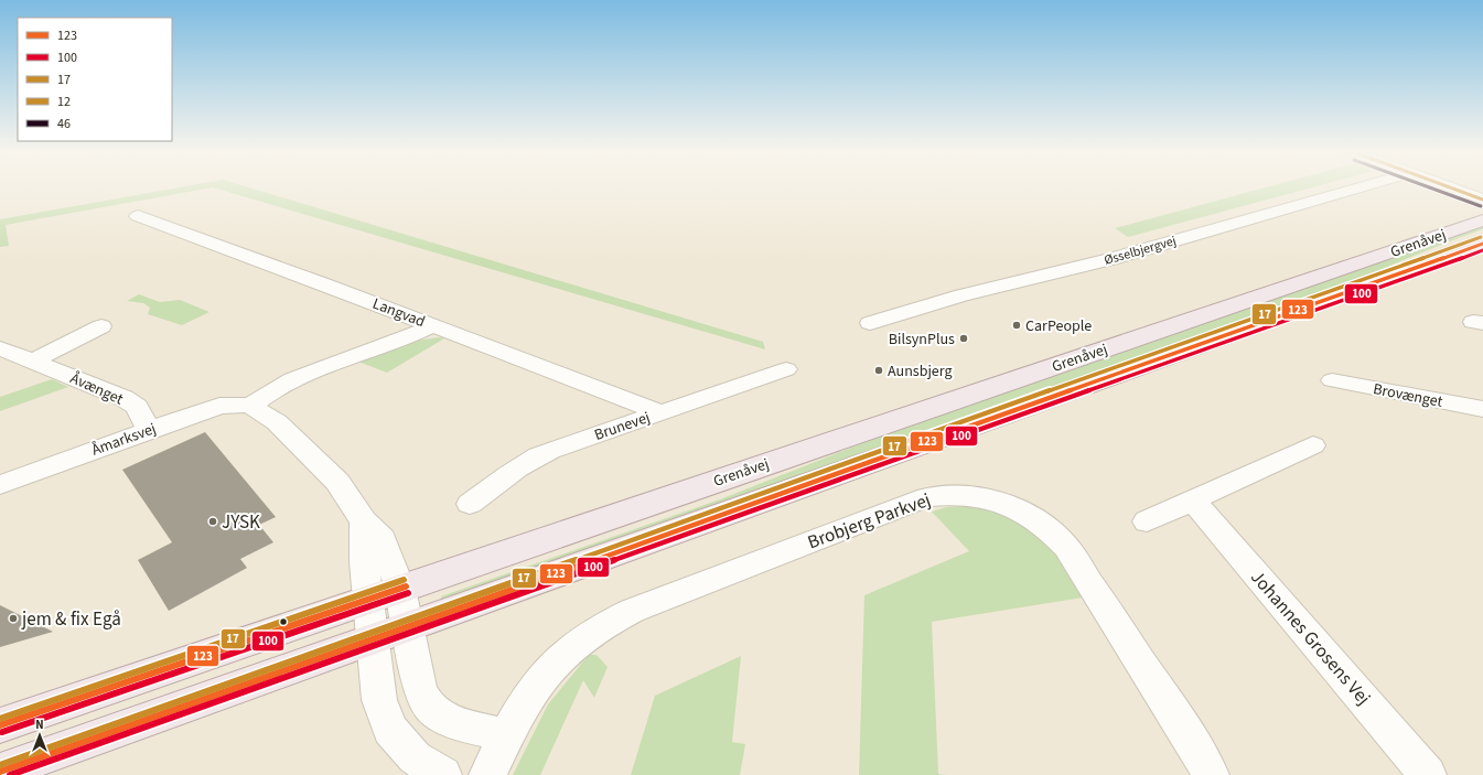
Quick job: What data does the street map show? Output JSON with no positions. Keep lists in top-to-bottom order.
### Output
{
  "streets": {
    "main road": ["Grenåvej"],
    "street": [
      "Øsselbjergvej",
      "Langvad",
      "Åvænget",
      "Brovænget",
      "Brunevej",
      "Åmarksvej",
      "Brobjerg Parkvej",
      "Johannes Grosens Vej"
    ]
  },
  "crossings": [
    ["Grenåvej", "Åmarksvej"],
    ["Langvad", "Brunevej"],
    ["Åvænget", "Åmarksvej"]
  ],
  "places": [
    "CarPeople",
    "BilsynPlus",
    "Aunsbjerg",
    "JYSK",
    "jem & fix Egå"
  ],
  "lines": [
    "transit line 12",
    "transit line 46",
    "transit line 17",
    "transit line 123",
    "transit line 100"
  ],
  "legend": [
    "123",
    "100",
    "17",
    "12",
    "46"
  ],
  "north": "top"
}
